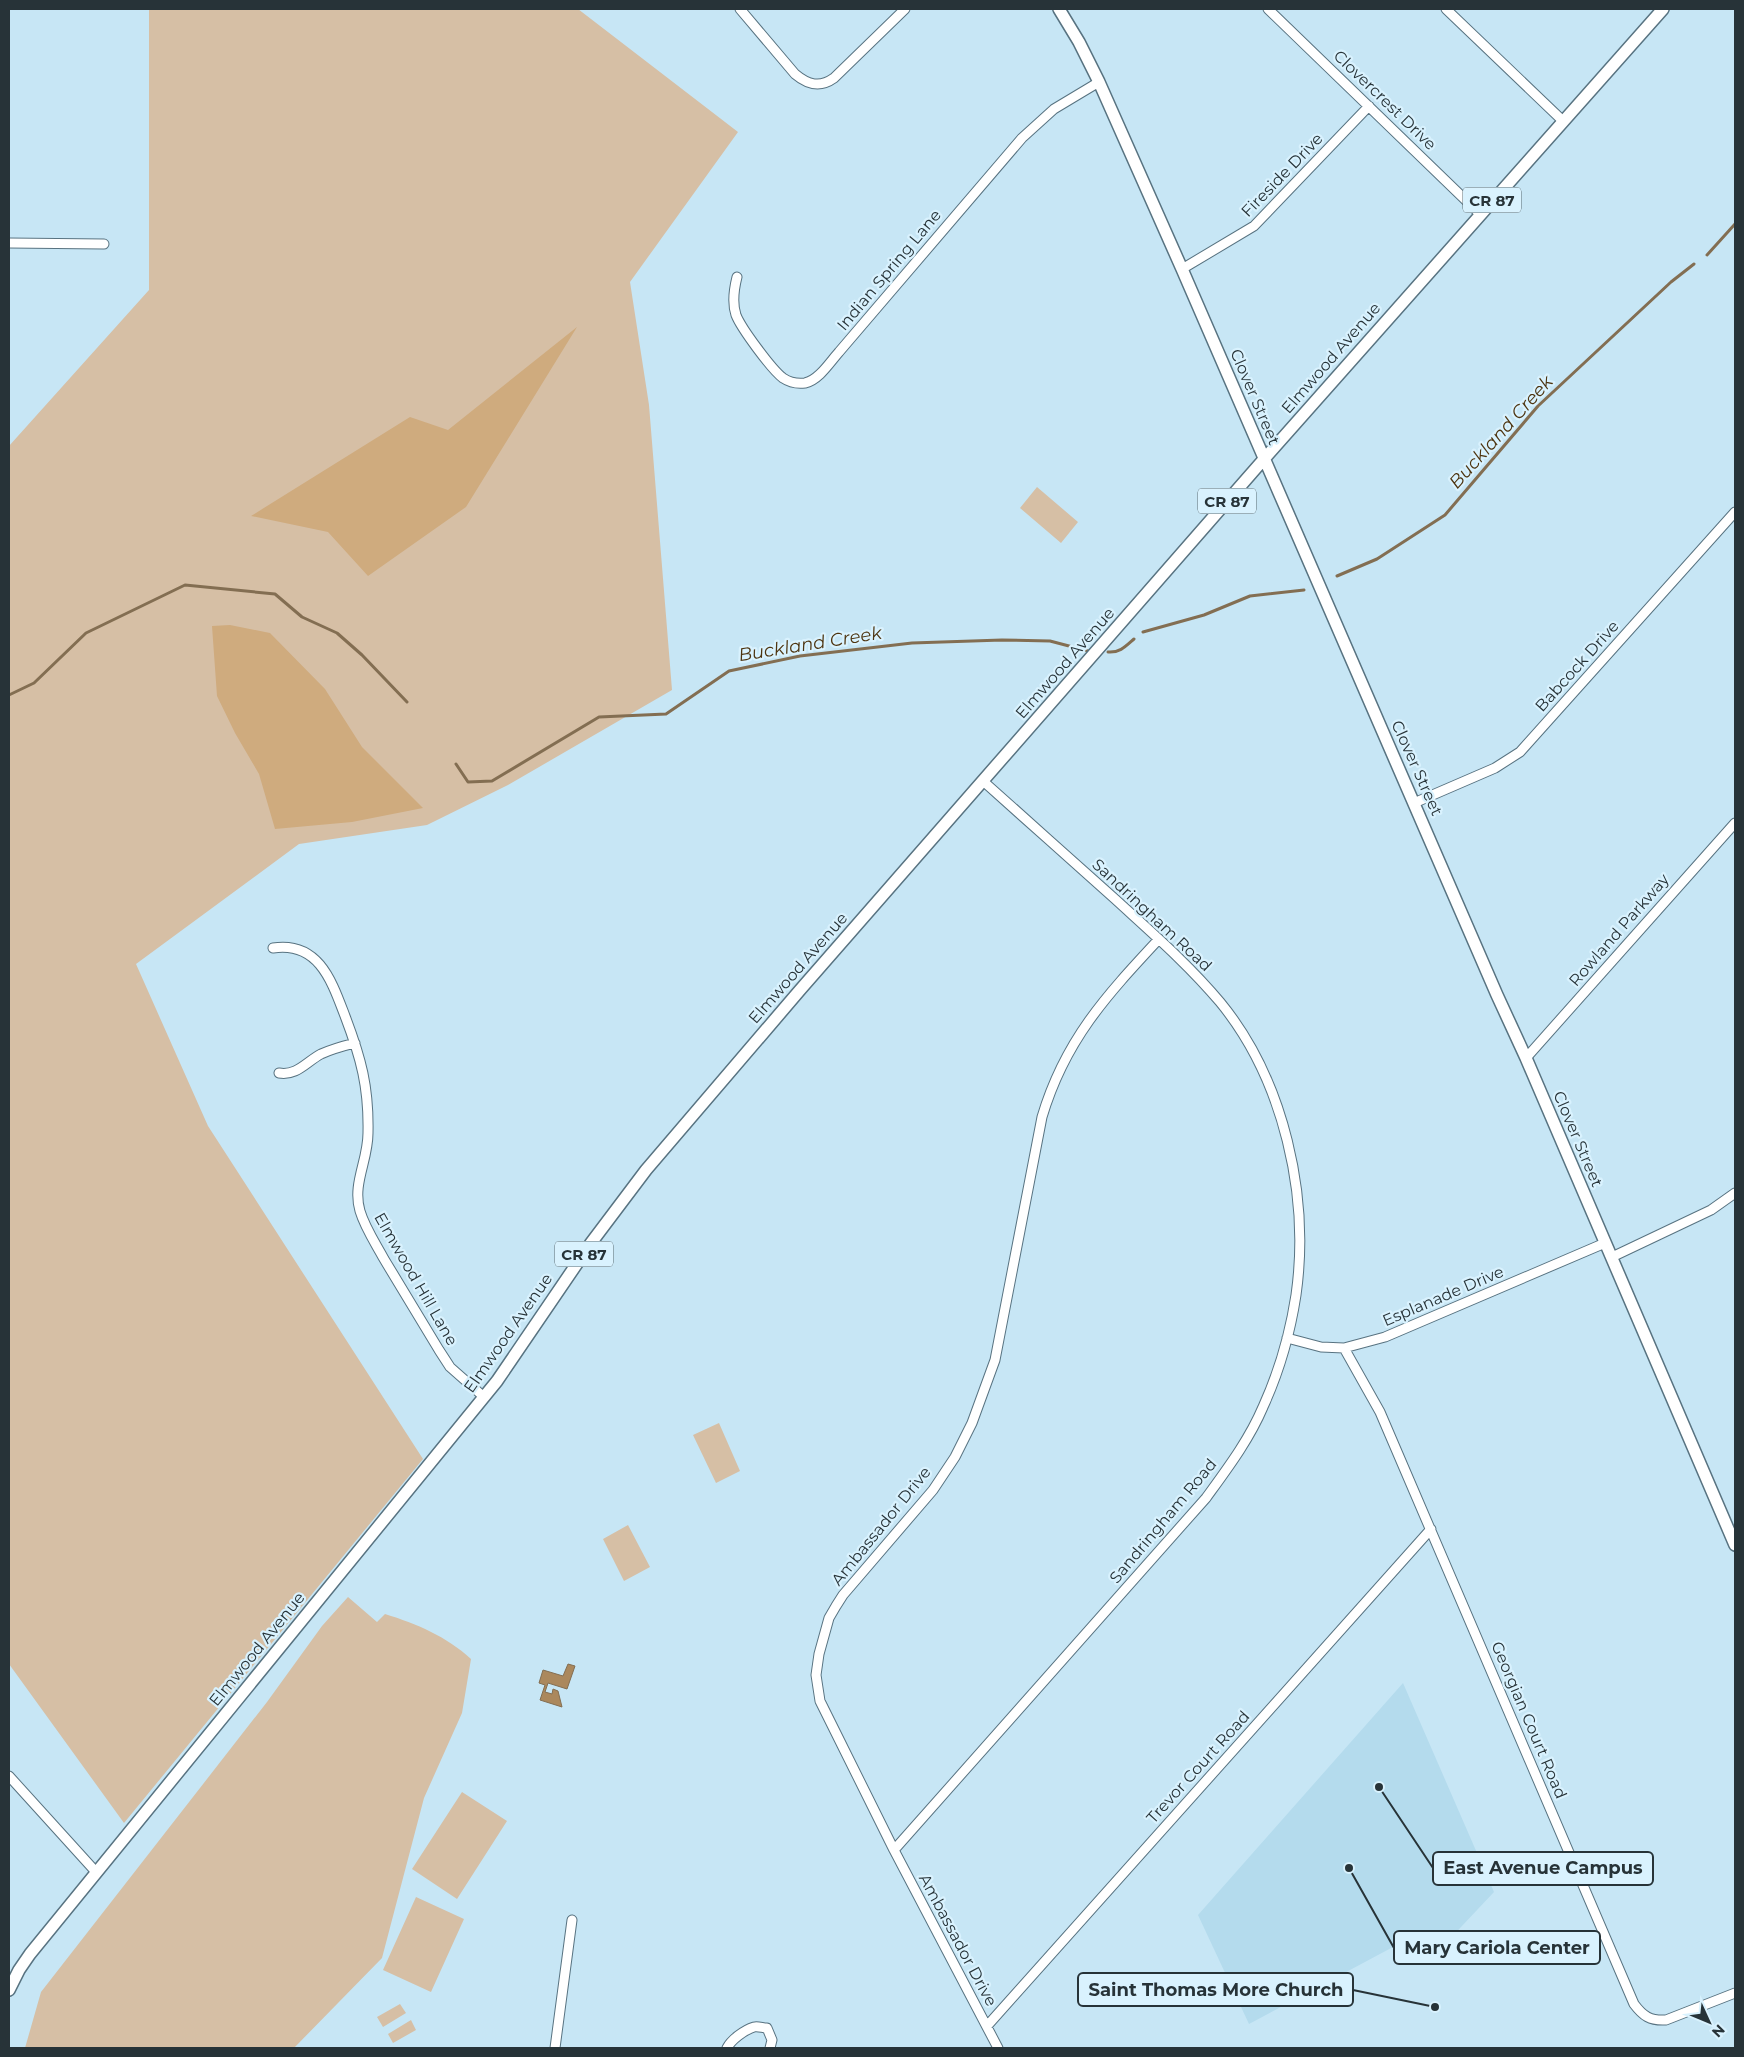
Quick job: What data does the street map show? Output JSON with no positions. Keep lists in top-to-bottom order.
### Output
{
  "streets": {
    "main road": ["CR 87", "Elmwood Avenue", "Clover Street"],
    "street": [
      "Clovercrest Drive",
      "Fireside Drive",
      "Indian Spring Lane",
      "Babcock Drive",
      "Sandringham Road",
      "Rowland Parkway",
      "Elmwood Hill Lane",
      "Esplanade Drive",
      "Ambassador Drive",
      "Georgian Court Road",
      "Trevor Court Road"
    ]
  },
  "crossings": [
    ["Clovercrest Drive", "Fireside Drive"],
    ["Clovercrest Drive", "Elmwood Avenue"],
    ["Fireside Drive", "Clover Street"],
    ["Indian Spring Lane", "Clover Street"],
    ["Elmwood Avenue", "Clover Street"],
    ["Elmwood Avenue", "Sandringham Road"],
    ["Elmwood Avenue", "Elmwood Hill Lane"],
    ["Clover Street", "Babcock Drive"],
    ["Clover Street", "Rowland Parkway"],
    ["Clover Street", "Esplanade Drive"],
    ["Sandringham Road", "Esplanade Drive"],
    ["Sandringham Road", "Ambassador Drive"],
    ["Esplanade Drive", "Georgian Court Road"],
    ["Ambassador Drive", "Trevor Court Road"],
    ["Georgian Court Road", "Trevor Court Road"]
  ],
  "water": ["Buckland Creek"],
  "places": ["East Avenue Campus", "Mary Cariola Center", "Saint Thomas More Church"],
  "north": "bottom right"
}
